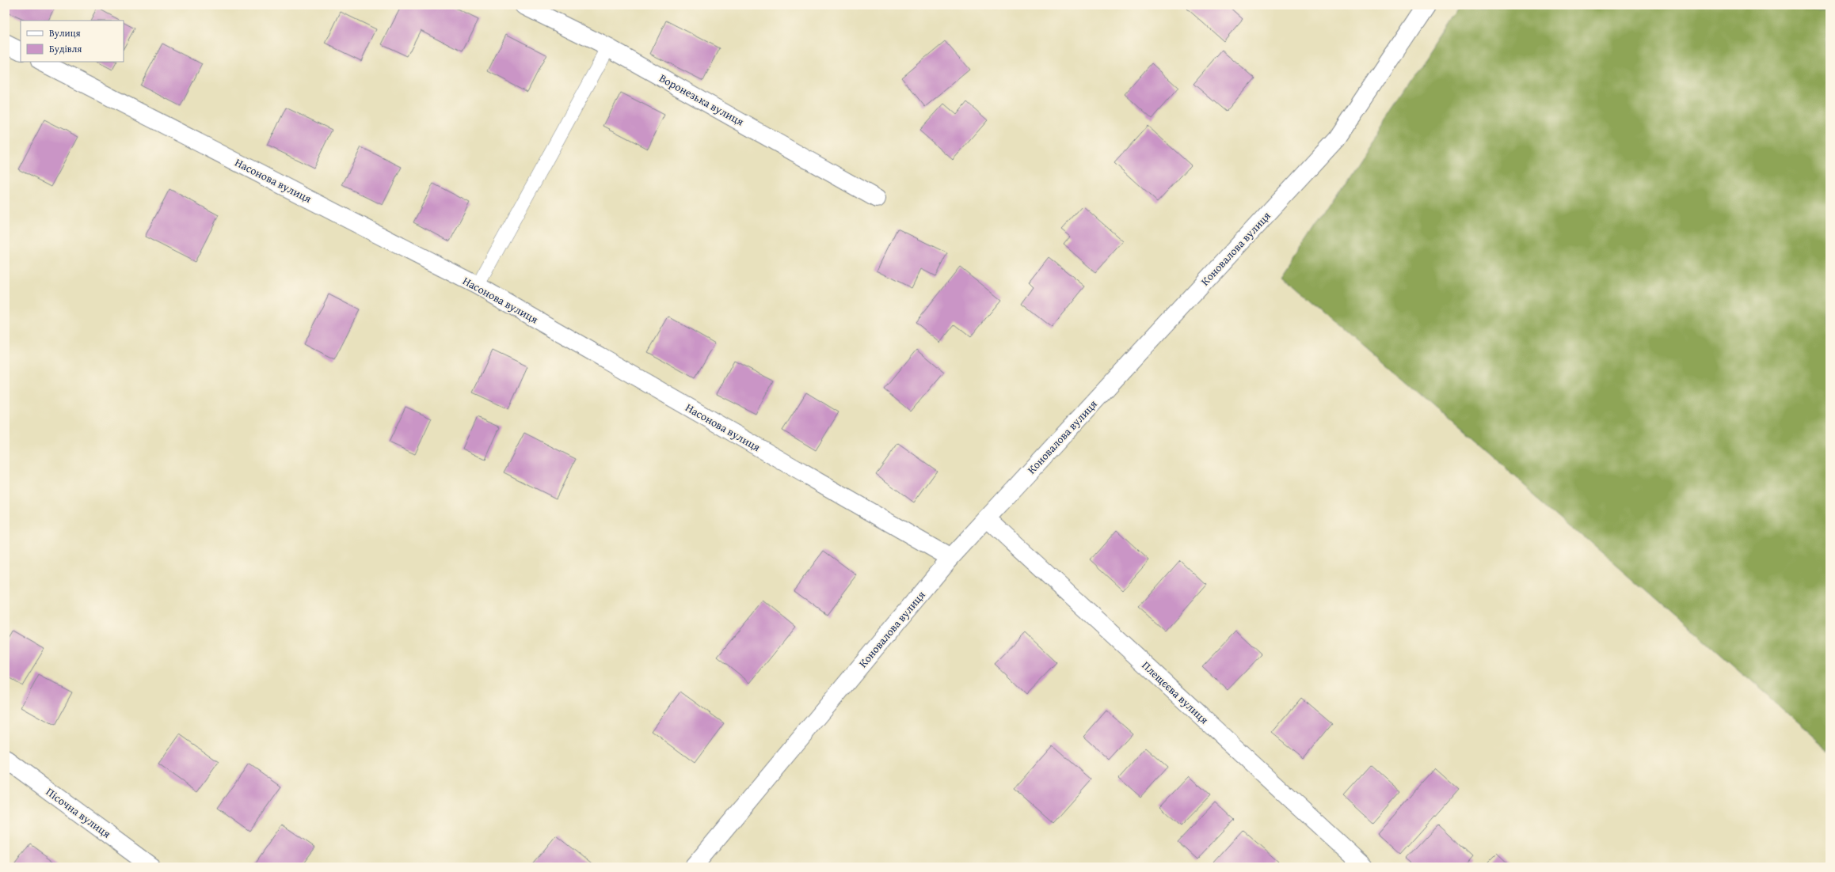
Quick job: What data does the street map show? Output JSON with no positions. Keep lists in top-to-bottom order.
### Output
{
  "streets": {
    "street": [
      "Воронезька вулиця",
      "Насонова вулиця",
      "Коновалова вулиця",
      "Плещєєва вулиця",
      "Пісочна вулиця"
    ]
  },
  "crossings": [
    ["Насонова вулиця", "Коновалова вулиця"],
    ["Коновалова вулиця", "Плещєєва вулиця"]
  ],
  "legend": ["Вулиця", "Будівля"]
}
